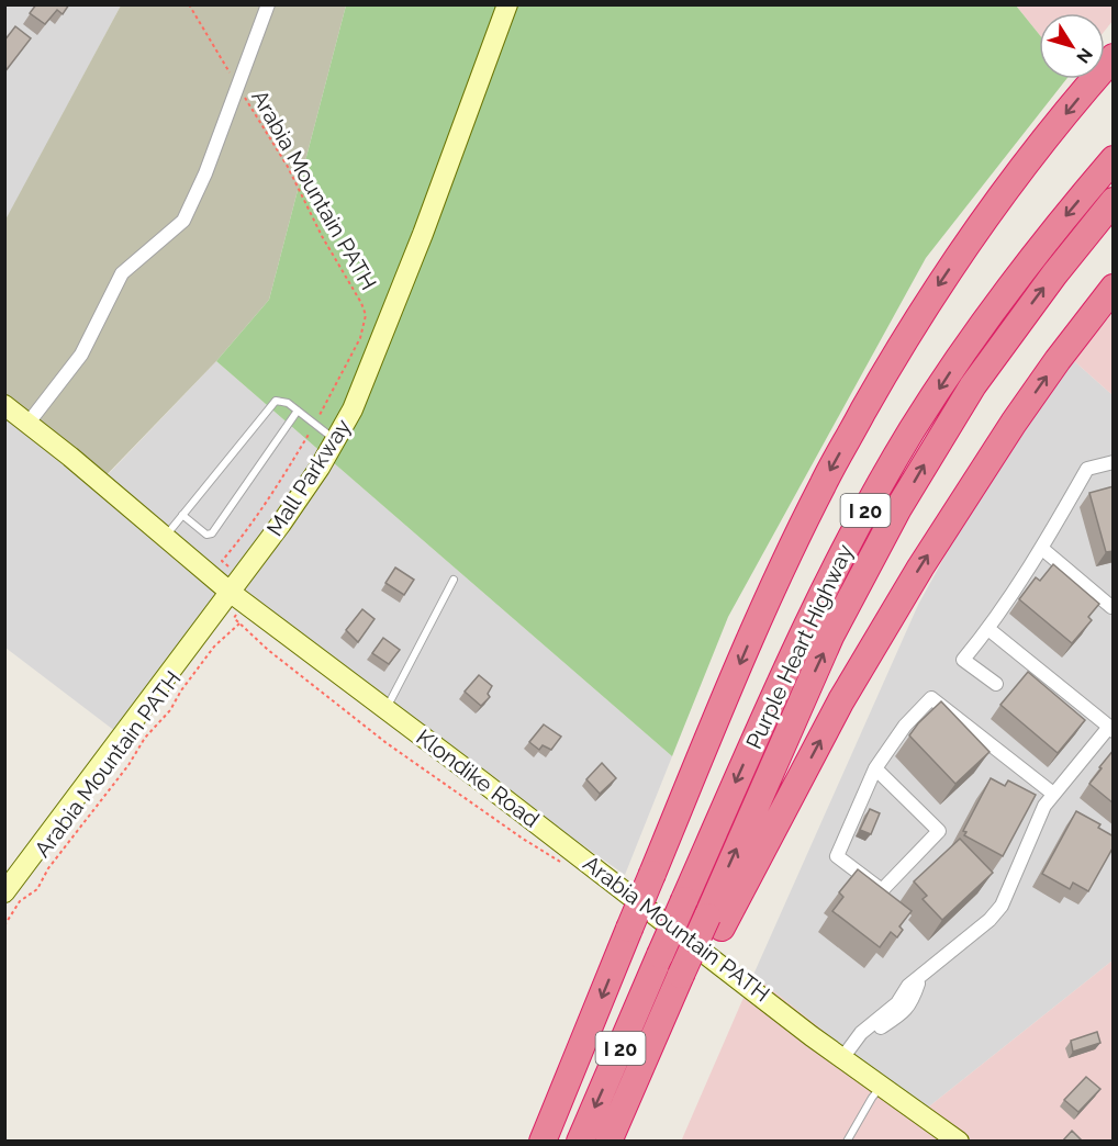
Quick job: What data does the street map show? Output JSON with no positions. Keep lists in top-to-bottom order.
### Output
{
  "streets": {
    "highway": ["I 20", "Purple Heart Highway"],
    "street": ["Mall Parkway", "Klondike Road"],
    "path": ["Arabia Mountain PATH"]
  },
  "crossings": [
    ["Mall Parkway", "Klondike Road"]
  ],
  "north": "bottom right"
}
